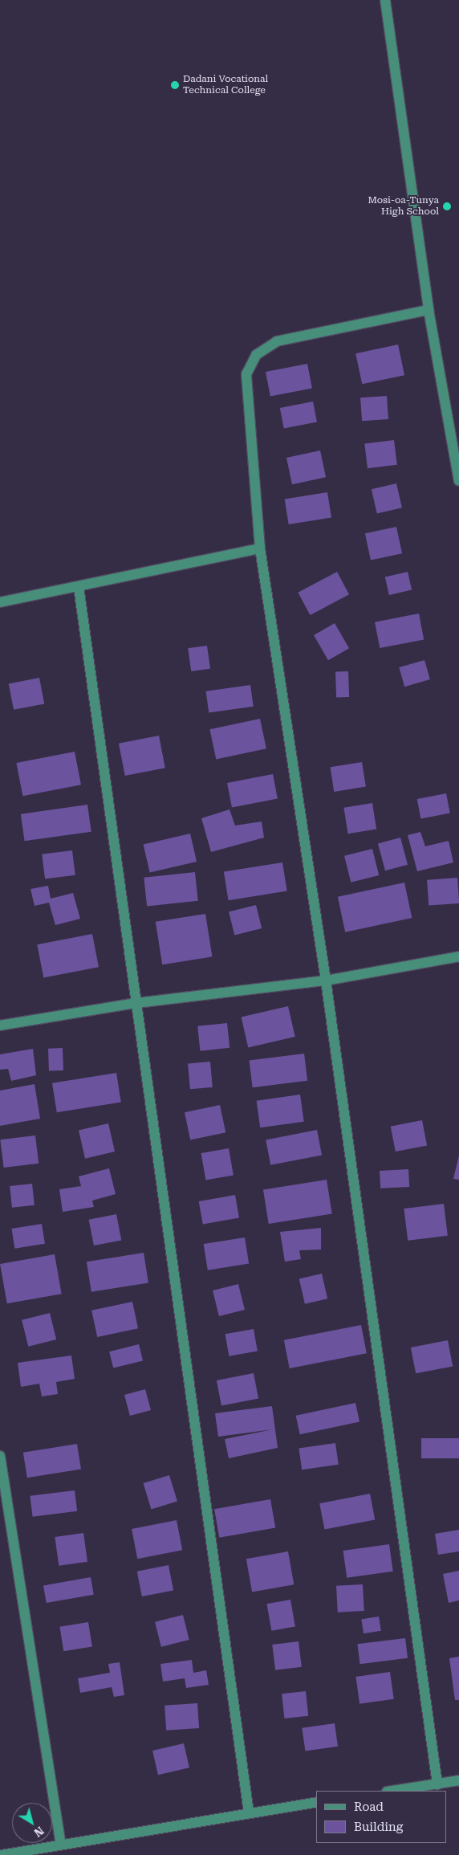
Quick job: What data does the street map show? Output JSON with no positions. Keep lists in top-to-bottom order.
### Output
{
  "places": ["Dadani Vocational Technical College", "Mosi-oa-Tunya High School"],
  "legend": ["Road", "Building"],
  "north": "bottom right"
}
